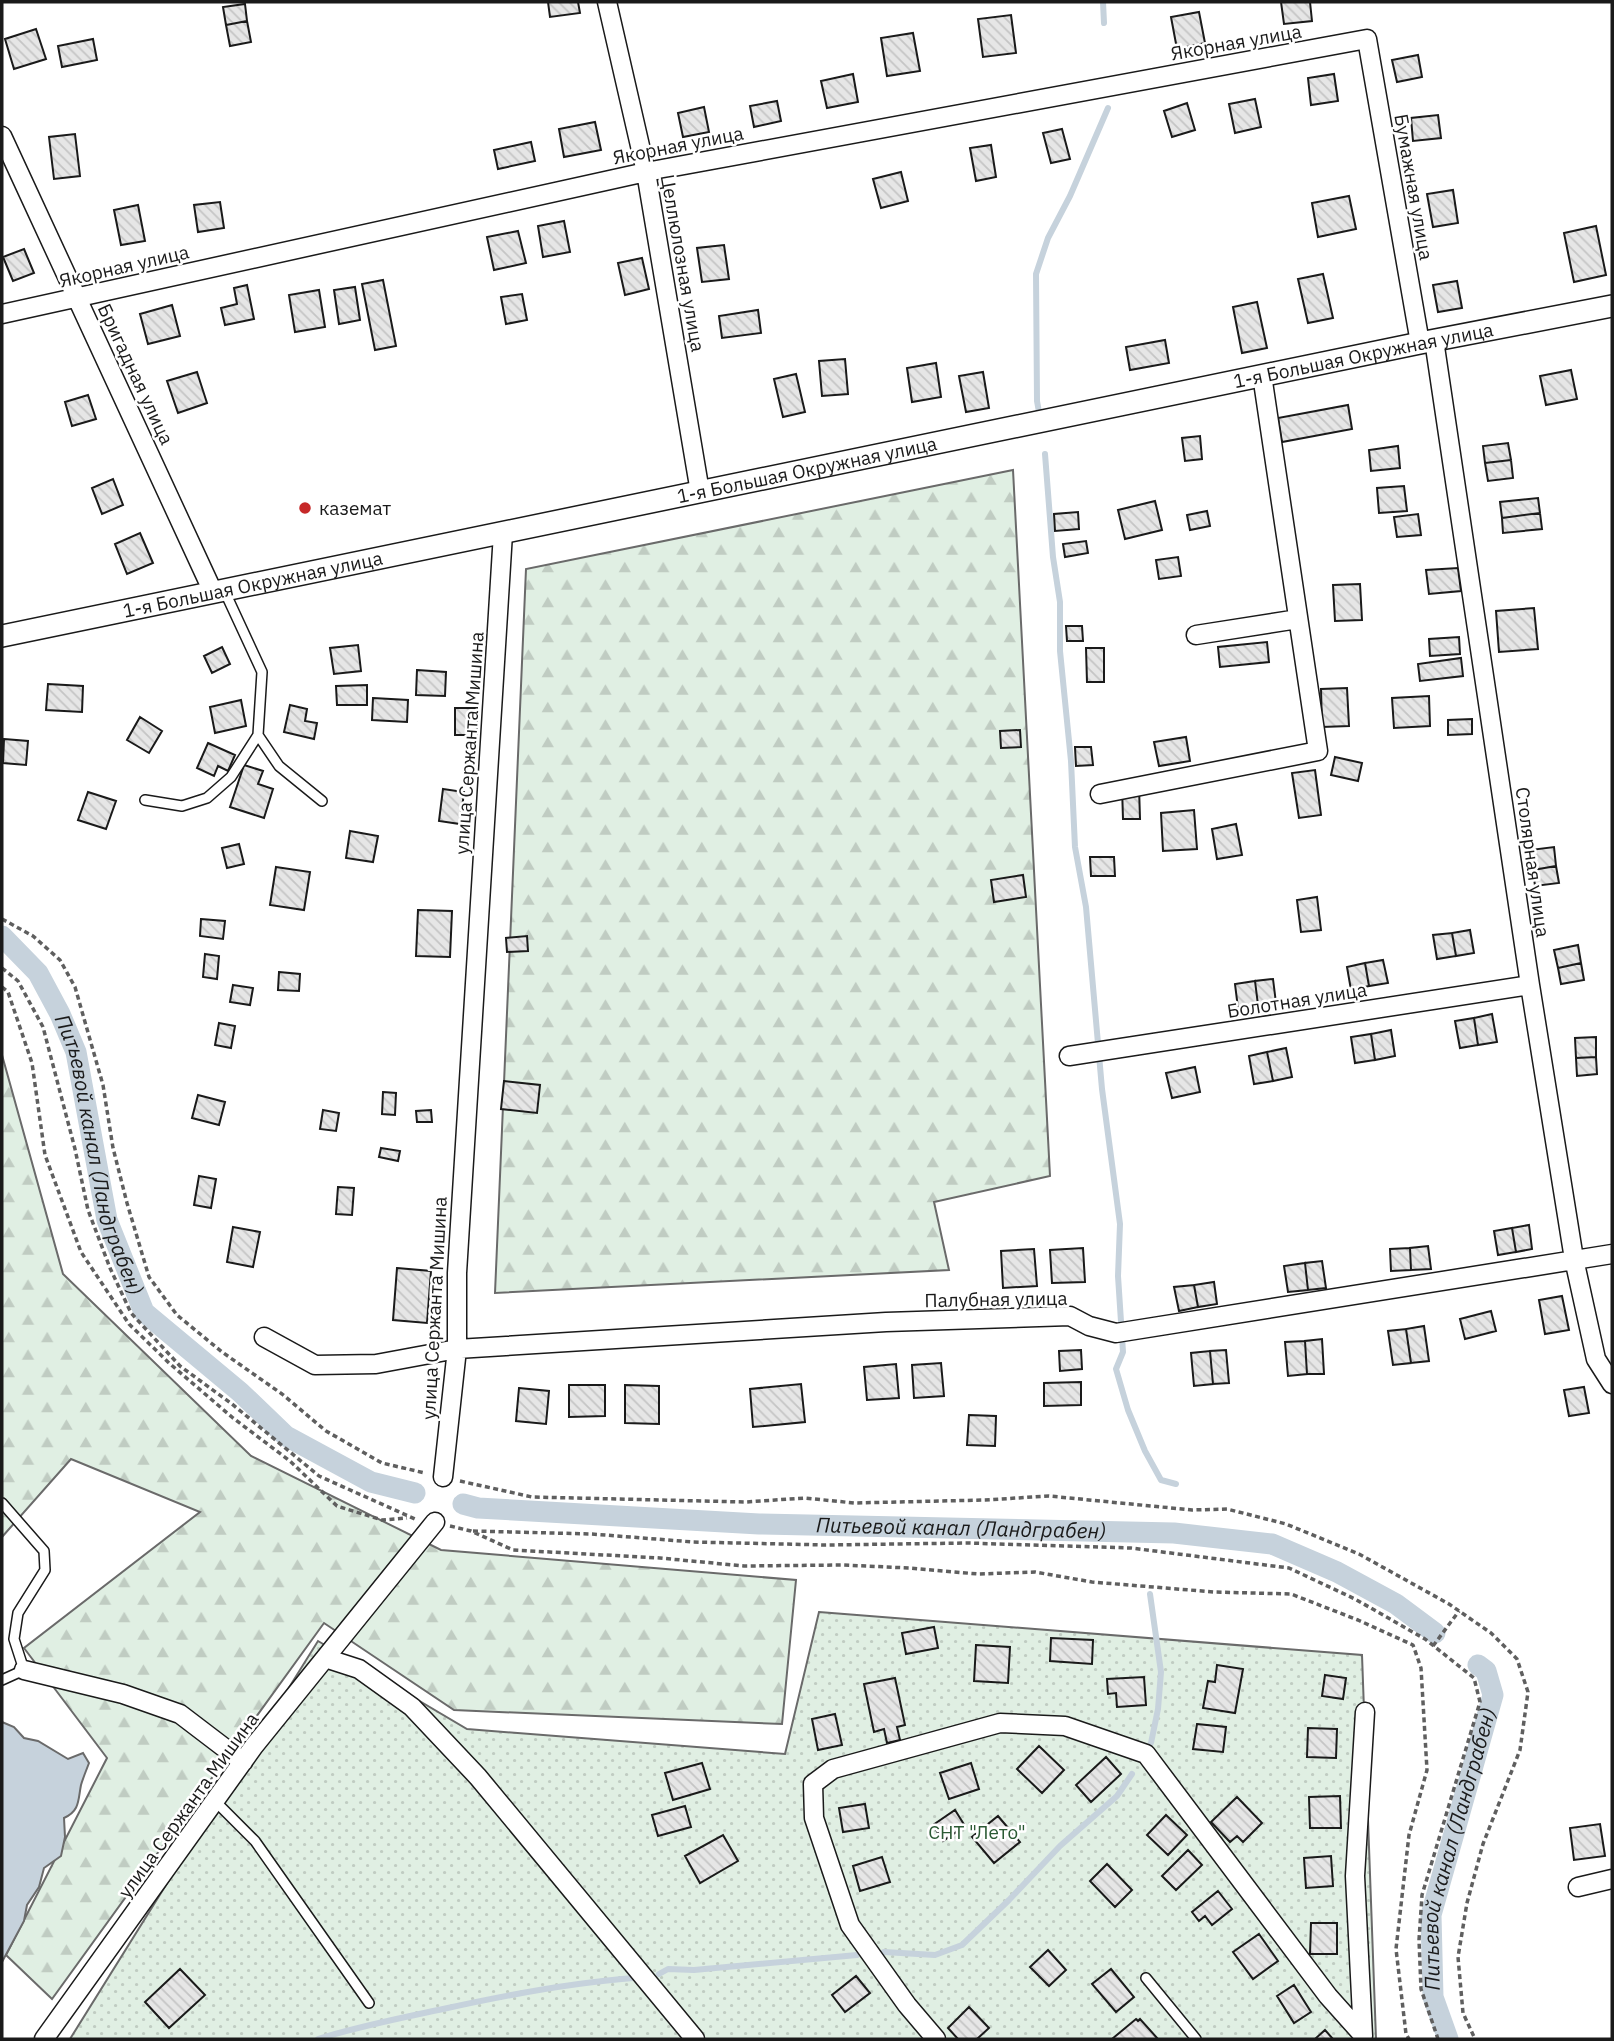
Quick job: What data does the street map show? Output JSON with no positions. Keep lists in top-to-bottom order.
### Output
{
  "streets": {
    "street": [
      "Якорная улица",
      "Бумажная улица",
      "Целлюлозная улица",
      "1-я Большая Окружная улица",
      "Бригадная улица",
      "улица Сержанта Мишина",
      "Столярная улица",
      "Болотная улица",
      "Палубная улица"
    ]
  },
  "crossings": [
    ["Якорная улица", "Бумажная улица"],
    ["Якорная улица", "Целлюлозная улица"],
    ["Якорная улица", "Бригадная улица"],
    ["Бумажная улица", "1-я Большая Окружная улица"],
    ["Бумажная улица", "Столярная улица"],
    ["Целлюлозная улица", "1-я Большая Окружная улица"],
    ["1-я Большая Окружная улица", "Бригадная улица"],
    ["1-я Большая Окружная улица", "улица Сержанта Мишина"],
    ["1-я Большая Окружная улица", "Столярная улица"],
    ["улица Сержанта Мишина", "Палубная улица"],
    ["Столярная улица", "Болотная улица"],
    ["Столярная улица", "Палубная улица"]
  ],
  "water": ["Питьевой канал (Ландграбен)"],
  "parks": ["СНТ \"Лето\""],
  "places": ["каземат"]
}
